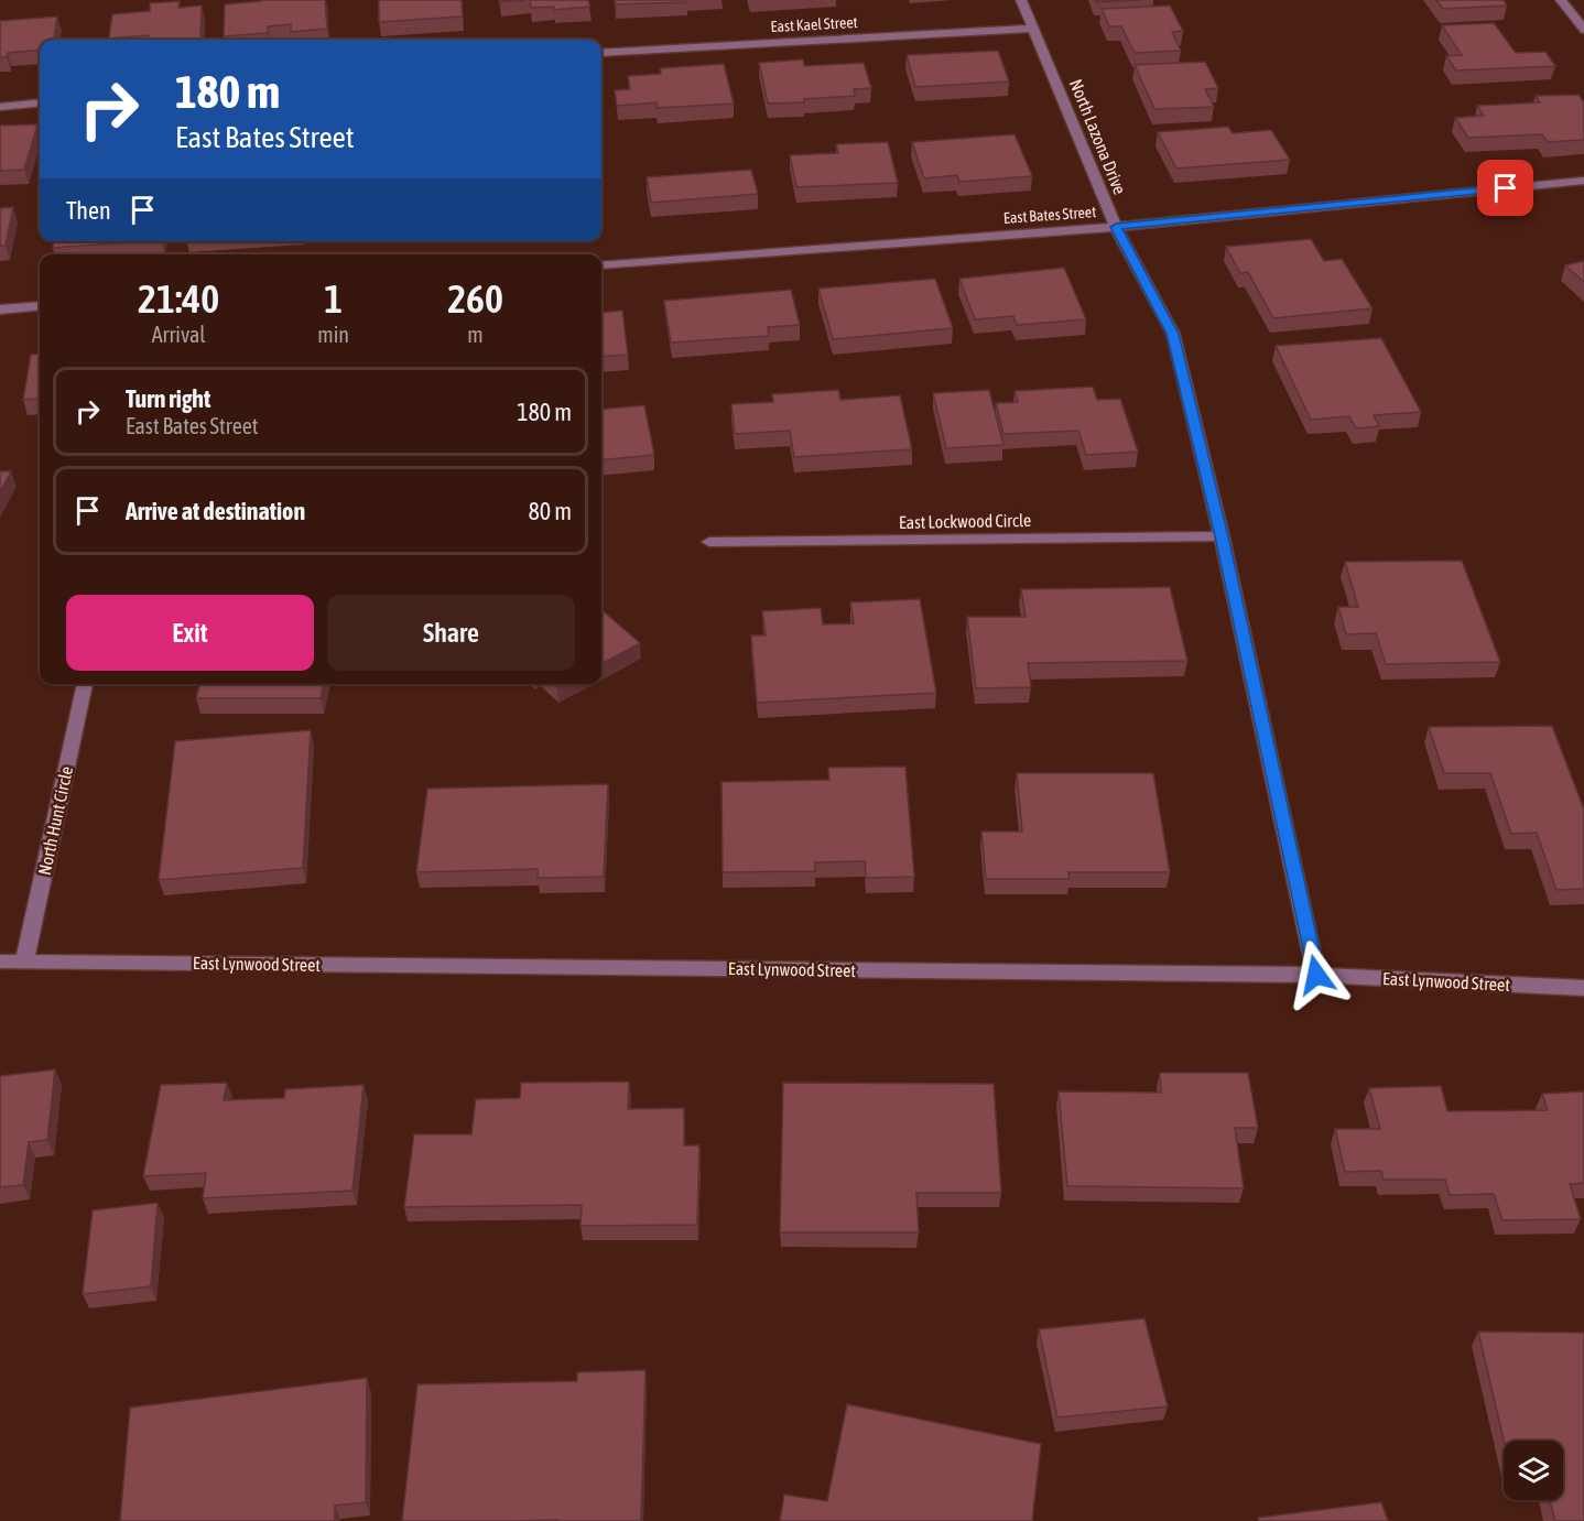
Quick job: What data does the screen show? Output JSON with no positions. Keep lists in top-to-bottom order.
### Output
{
  "streets": {
    "street": [
      "East Kael Street",
      "North Lazona Drive",
      "East Bates Street",
      "East Lockwood Circle",
      "North Hunt Circle",
      "East Lynwood Street"
    ]
  },
  "crossings": [
    ["East Kael Street", "North Lazona Drive"],
    ["North Lazona Drive", "East Bates Street"],
    ["North Lazona Drive", "East Lockwood Circle"],
    ["North Lazona Drive", "East Lynwood Street"],
    ["North Hunt Circle", "East Lynwood Street"]
  ],
  "page": {
    "turn": ["180 m", "East Bates Street"],
    "then": "Then",
    "eta": [
      "21:40",
      "Arrival",
      "1",
      "min",
      "260",
      "m"
    ],
    "list": [
      {
        "name": "Turn right",
        "note": "East Bates Street",
        "value": "180 m"
      },
      {
        "name": "Arrive at destination",
        "value": "80 m"
      }
    ],
    "buttons": ["Exit", "Share"]
  }
}
